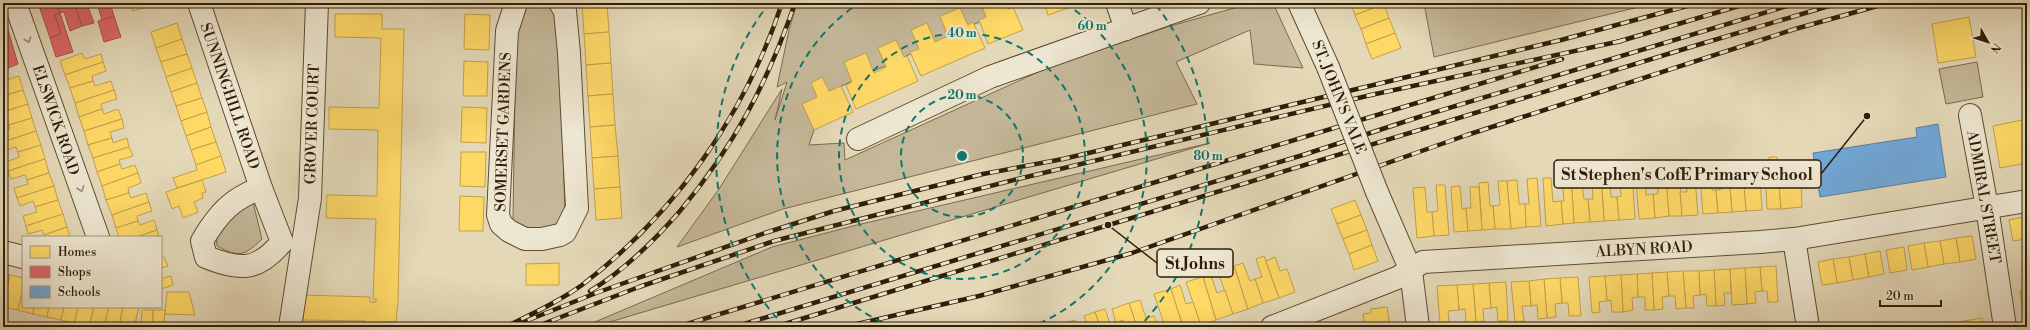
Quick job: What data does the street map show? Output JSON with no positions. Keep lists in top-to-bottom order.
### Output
{
  "streets": {
    "street": [
      "SUNNINGHILL ROAD",
      "ST. JOHN'S VALE",
      "ELSWICK ROAD",
      "GROVER COURT",
      "SOMERSET GARDENS",
      "ADMIRAL STREET",
      "ALBYN ROAD"
    ]
  },
  "crossings": [
    ["SUNNINGHILL ROAD", "GROVER COURT"],
    ["ST. JOHN'S VALE", "ALBYN ROAD"],
    ["ADMIRAL STREET", "ALBYN ROAD"]
  ],
  "one_way": ["ELSWICK ROAD"],
  "places": ["St Stephen's CofE Primary School", "St Johns"],
  "legend": ["Homes", "Shops", "Schools"],
  "scale_bar": "20 m",
  "north": "bottom right",
  "rings": [
    "60 m",
    "40 m",
    "20 m",
    "80 m"
  ]
}
